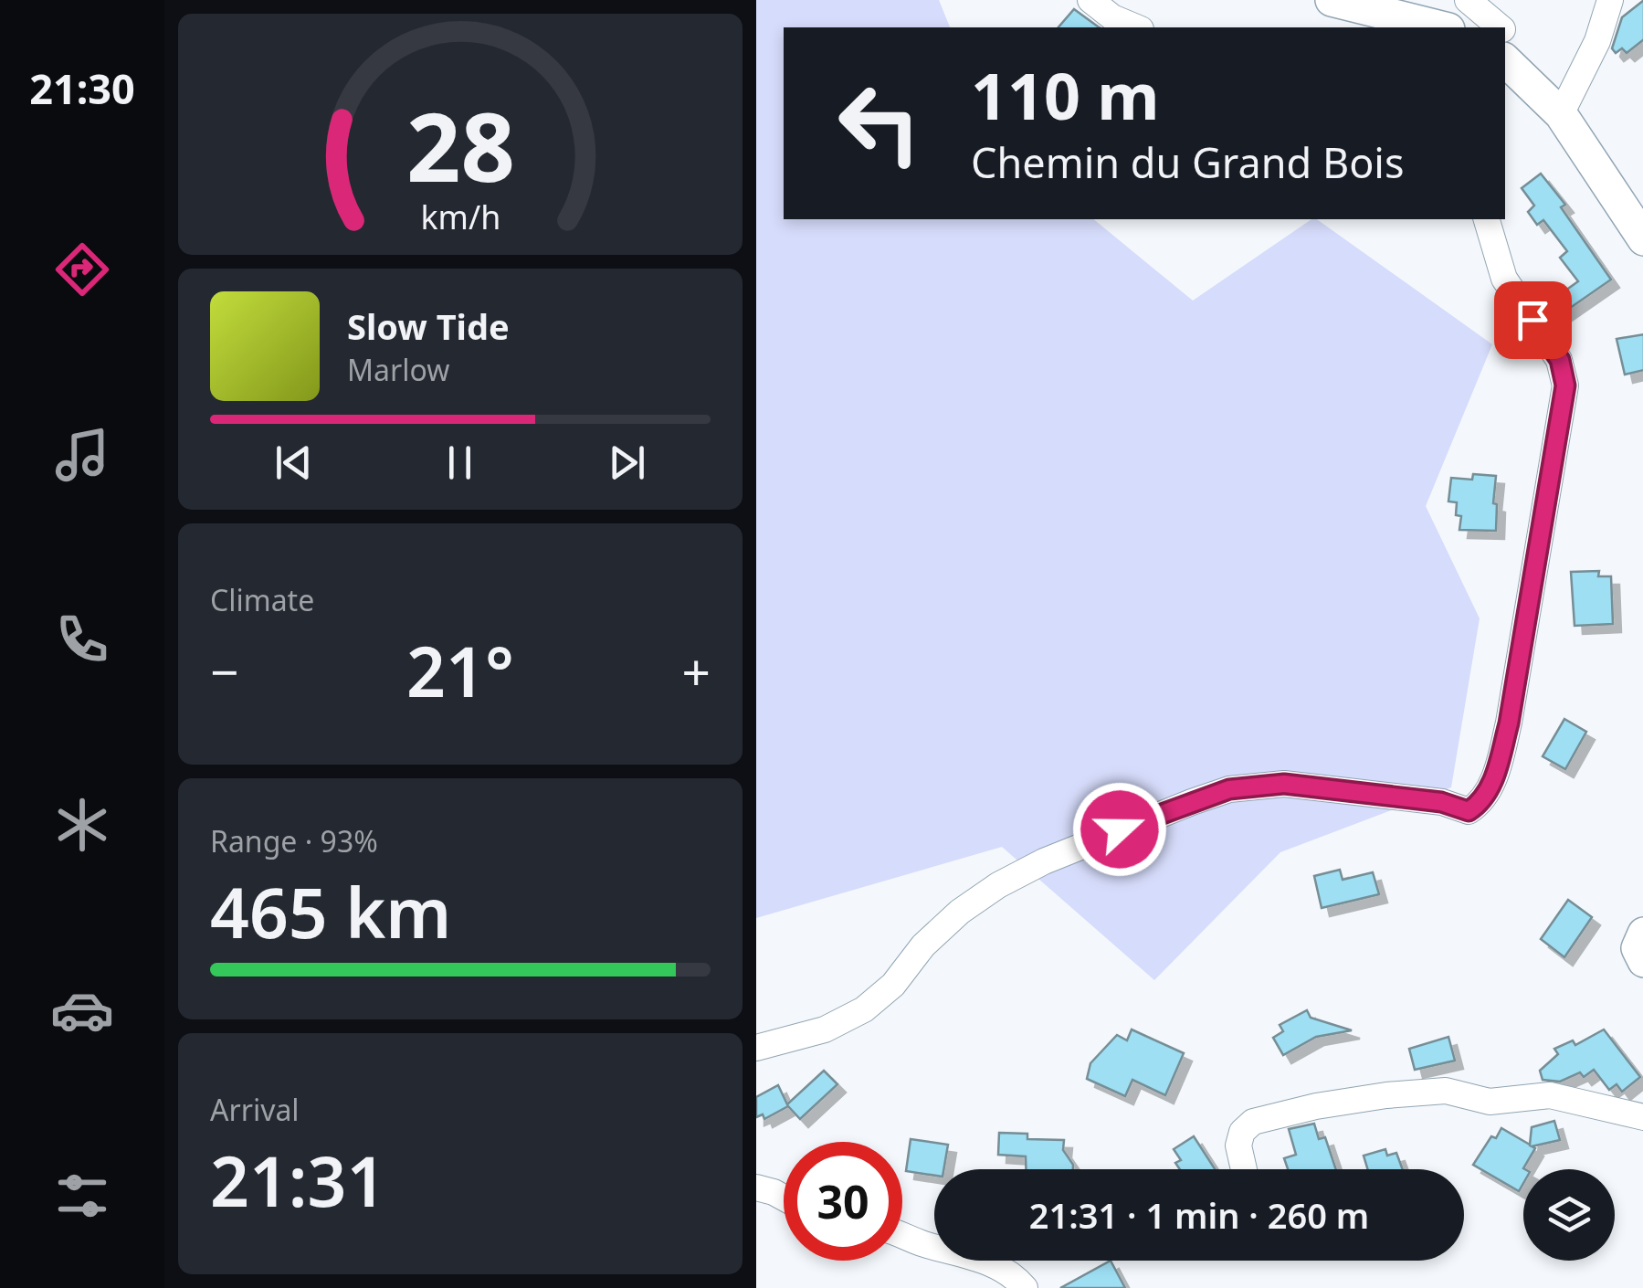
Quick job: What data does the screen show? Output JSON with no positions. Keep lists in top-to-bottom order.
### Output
{
  "page": {
    "tabs": "21:30",
    "turn": ["110 m", "Chemin du Grand Bois"],
    "song": ["Slow Tide", "Marlow"],
    "tile": [
      "Climate",
      ["Range · 93%", "465 km"],
      ["Arrival", "21:31"]
    ],
    "heat": ["−", "21°", "+"],
    "limit": "30",
    "trip": "21:31 · 1 min · 260 m",
    "gauge": ["28", "km/h"]
  }
}
